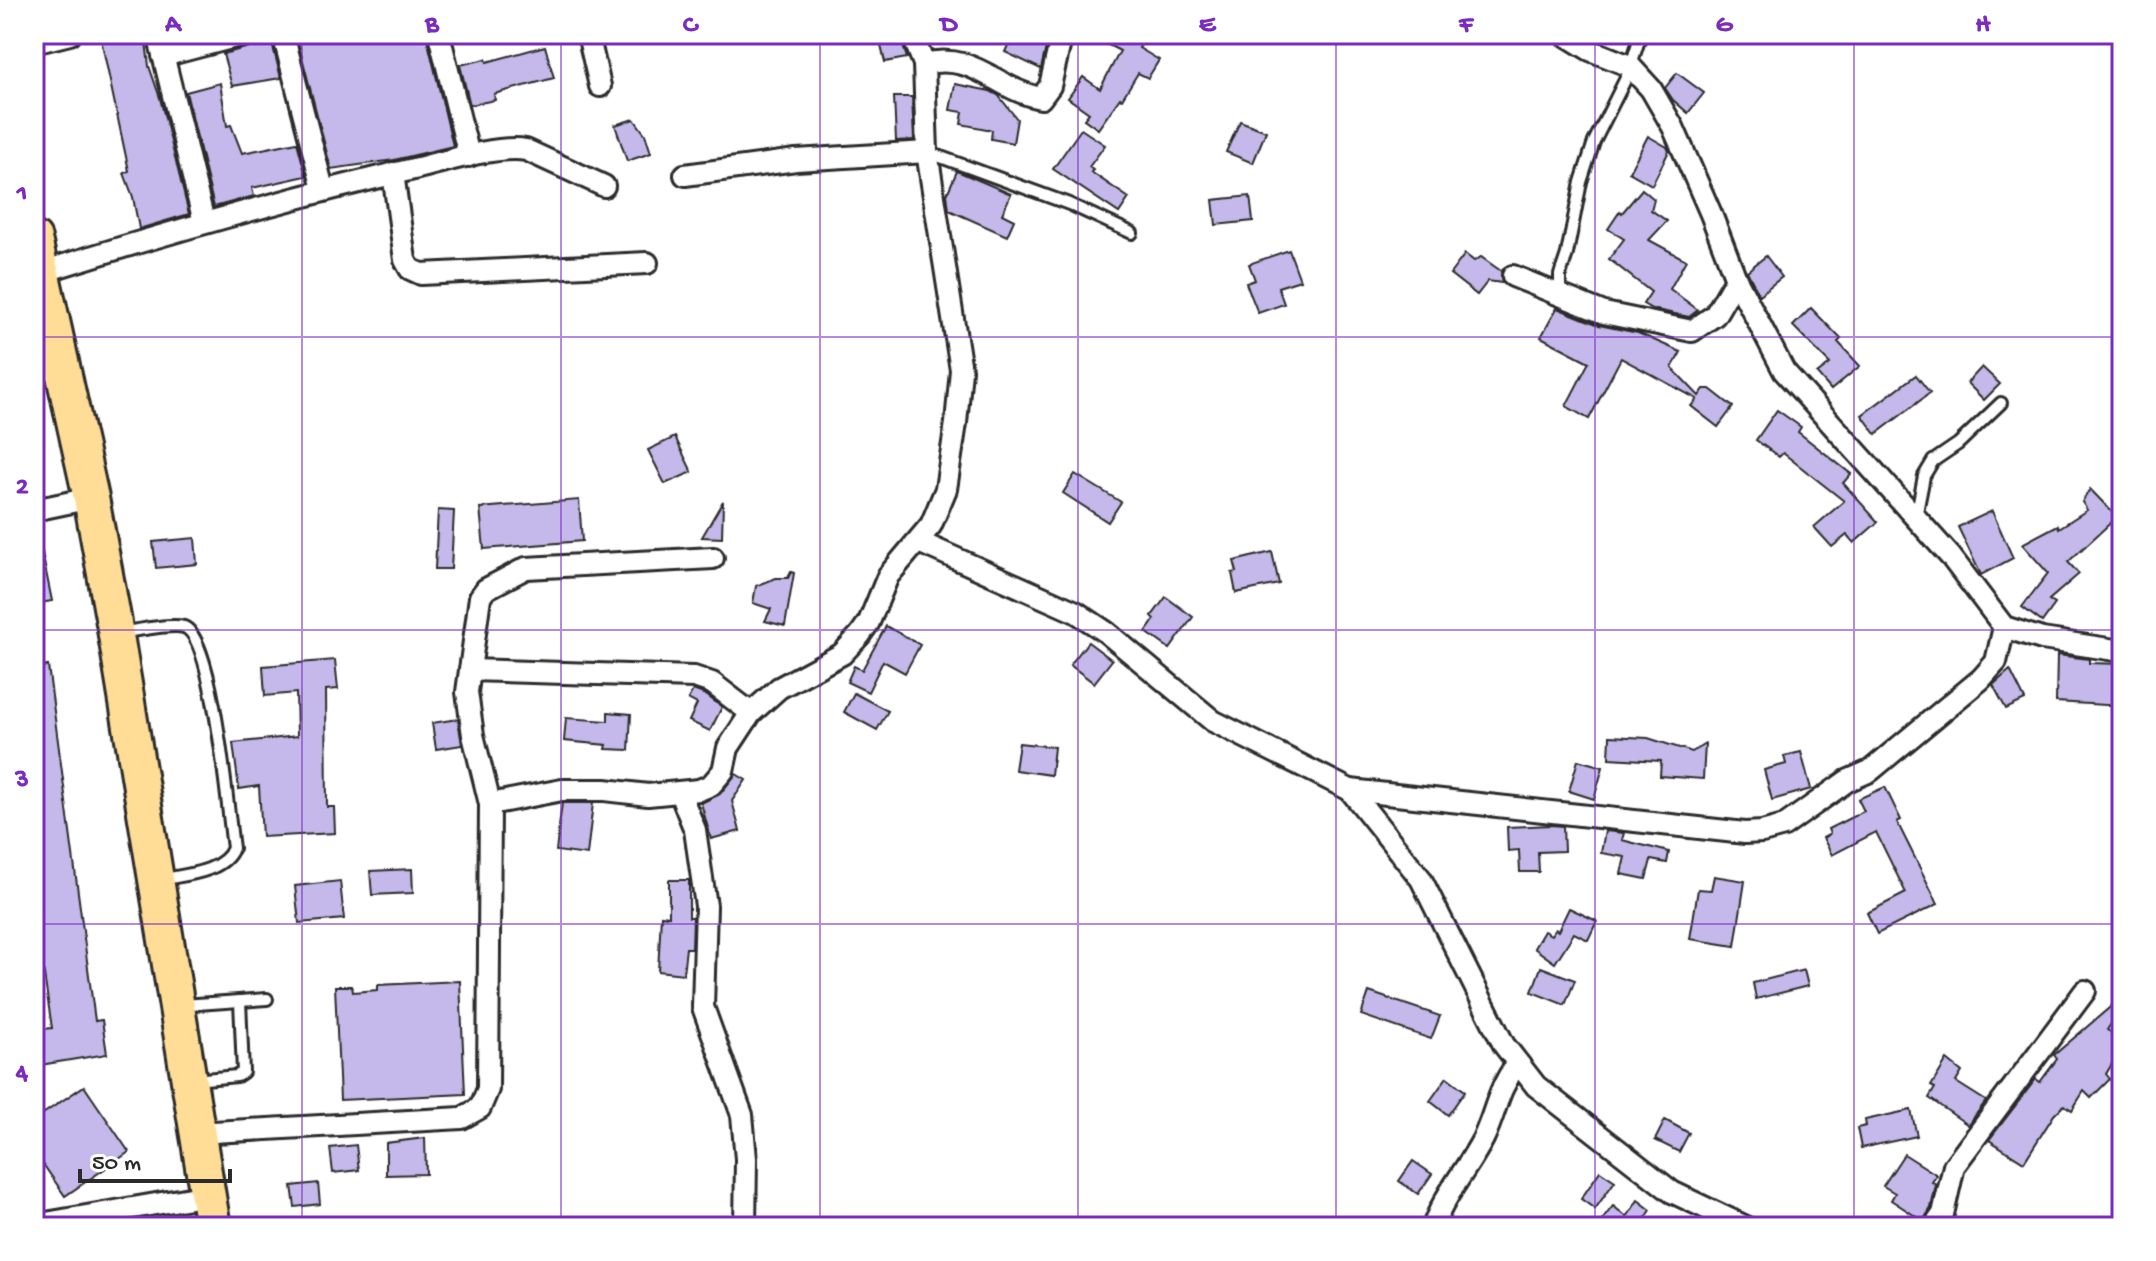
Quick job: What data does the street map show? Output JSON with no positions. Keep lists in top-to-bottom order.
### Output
{
  "scale_bar": "50 m",
  "grid": {
    "columns": [
      "A",
      "B",
      "C",
      "D",
      "E",
      "F",
      "G",
      "H"
    ],
    "rows": [
      "1",
      "2",
      "3",
      "4"
    ]
  }
}
